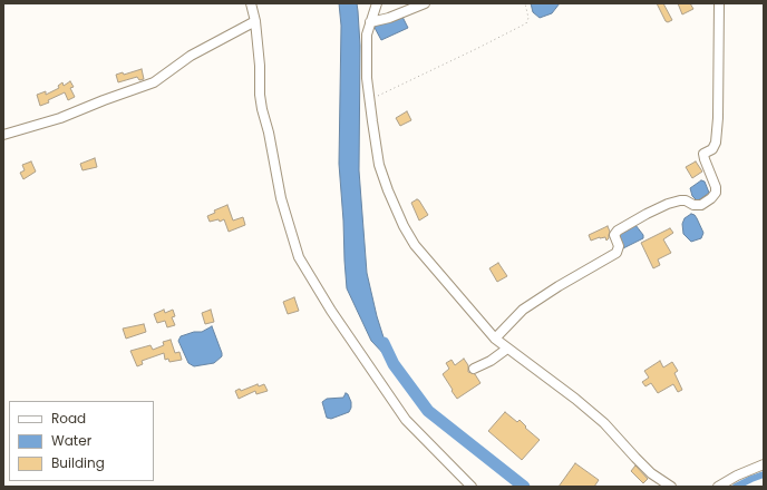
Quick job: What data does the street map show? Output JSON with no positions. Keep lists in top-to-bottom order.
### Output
{
  "legend": ["Road", "Water", "Building"]
}
